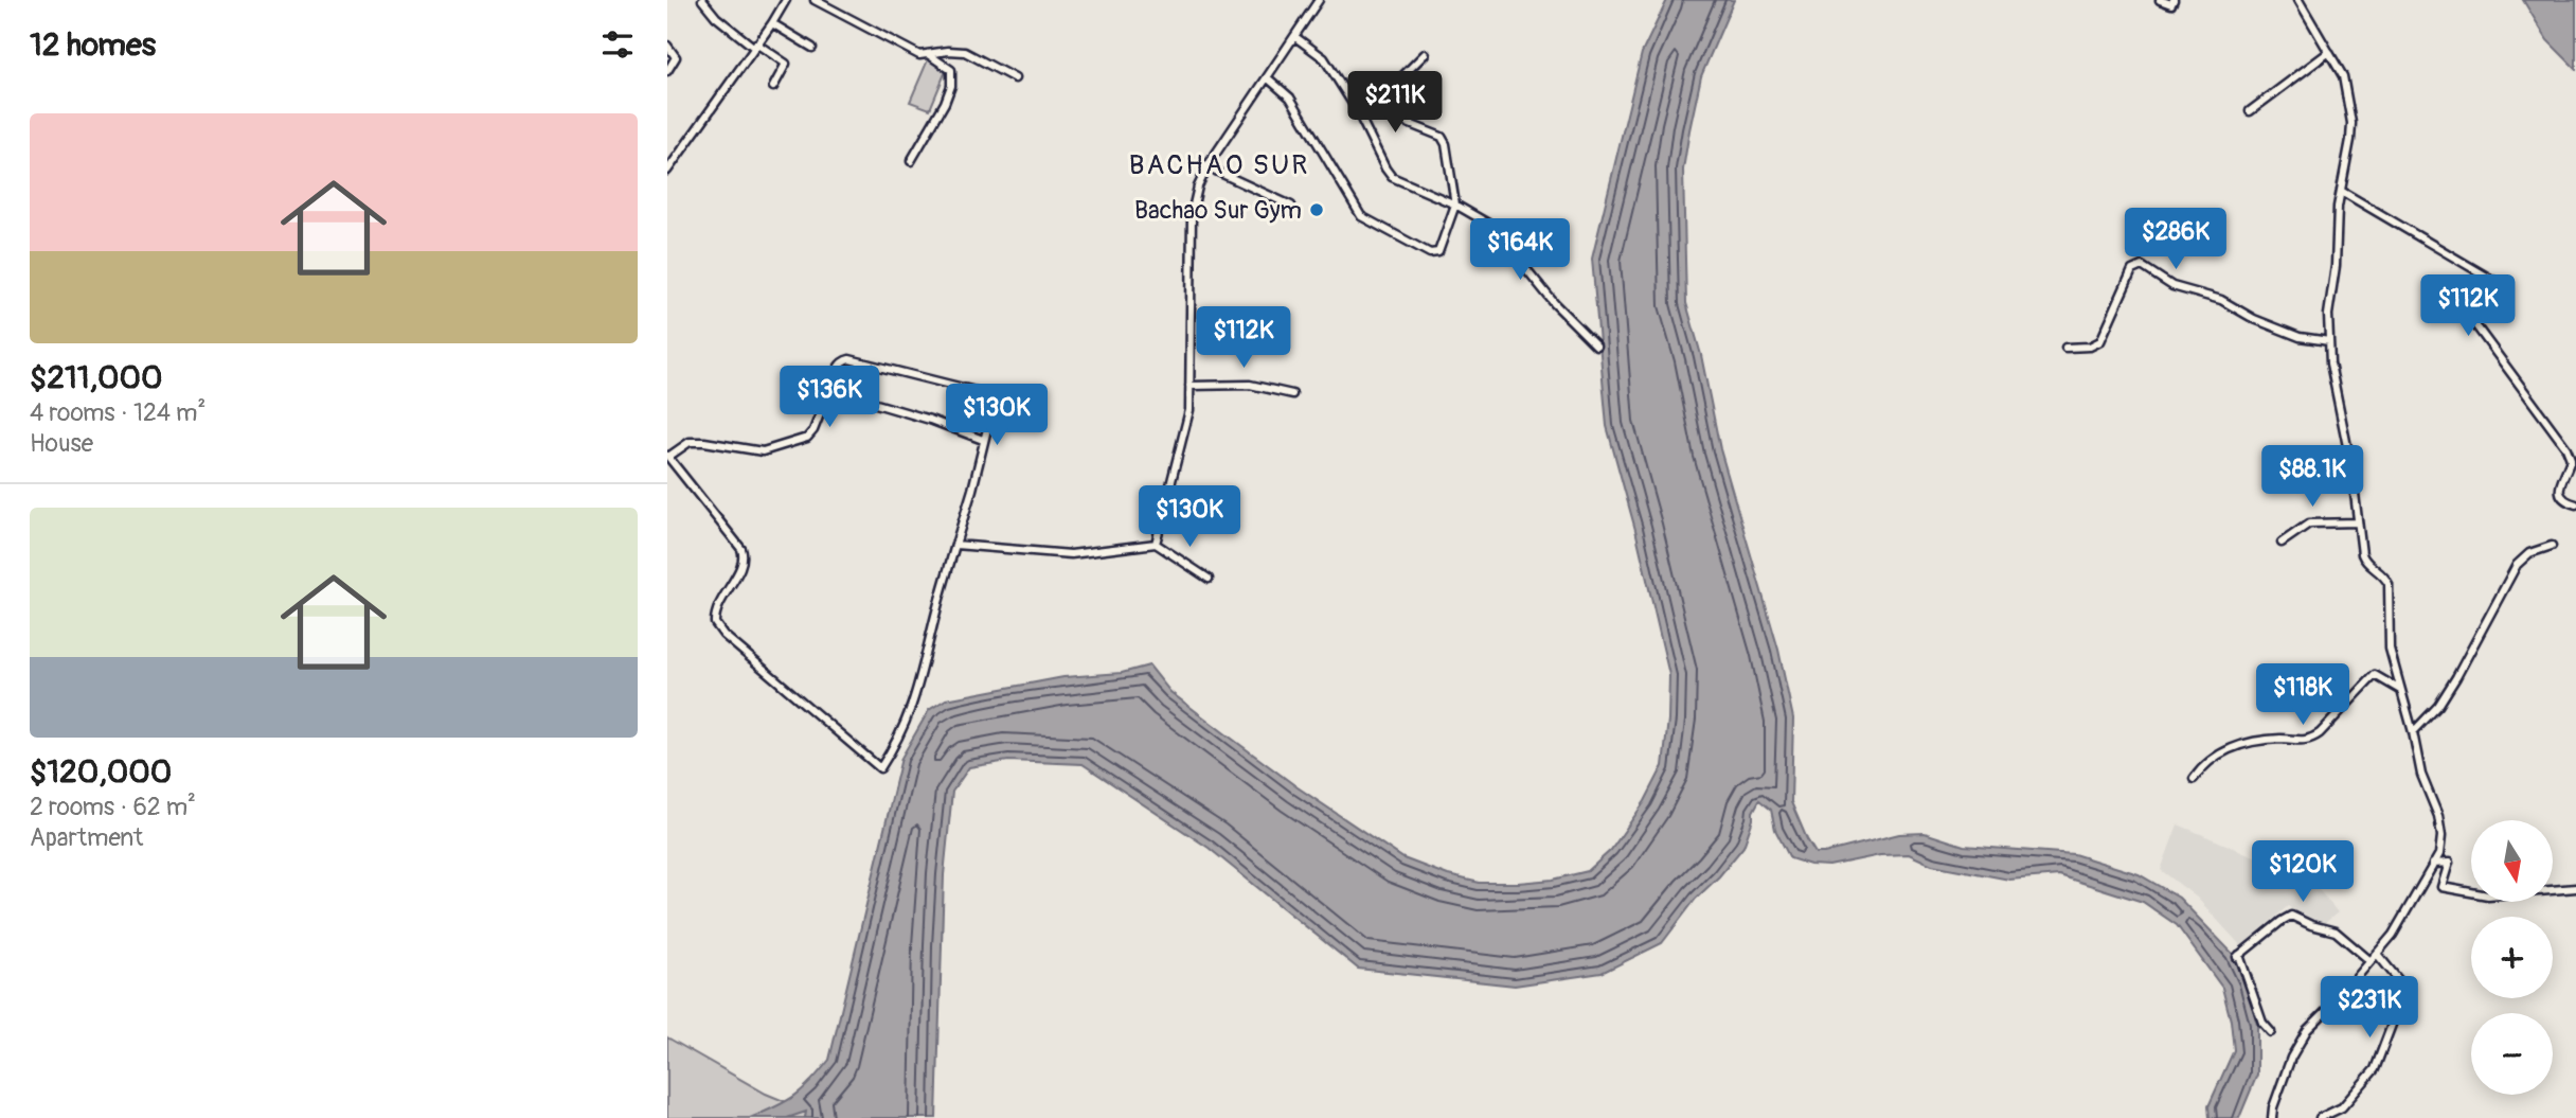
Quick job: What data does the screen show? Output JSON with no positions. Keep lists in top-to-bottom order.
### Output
{
  "districts": ["BACHAO SUR"],
  "places": ["Bachao Sur Gym"],
  "north": "bottom",
  "page": {
    "heading": "12 homes",
    "price": [
      "$211K",
      "$286K",
      "$164K",
      "$112K",
      "$112K",
      "$136K",
      "$130K",
      "$88.1K",
      "$130K",
      "$118K",
      "$120K",
      "$231K"
    ],
    "list": [
      {
        "name": "$211,000",
        "note": "4 rooms · 124 m² · House"
      },
      {
        "name": "$120,000",
        "note": "2 rooms · 62 m² · Apartment"
      }
    ],
    "map_buttons": ["+", "−"]
  }
}
